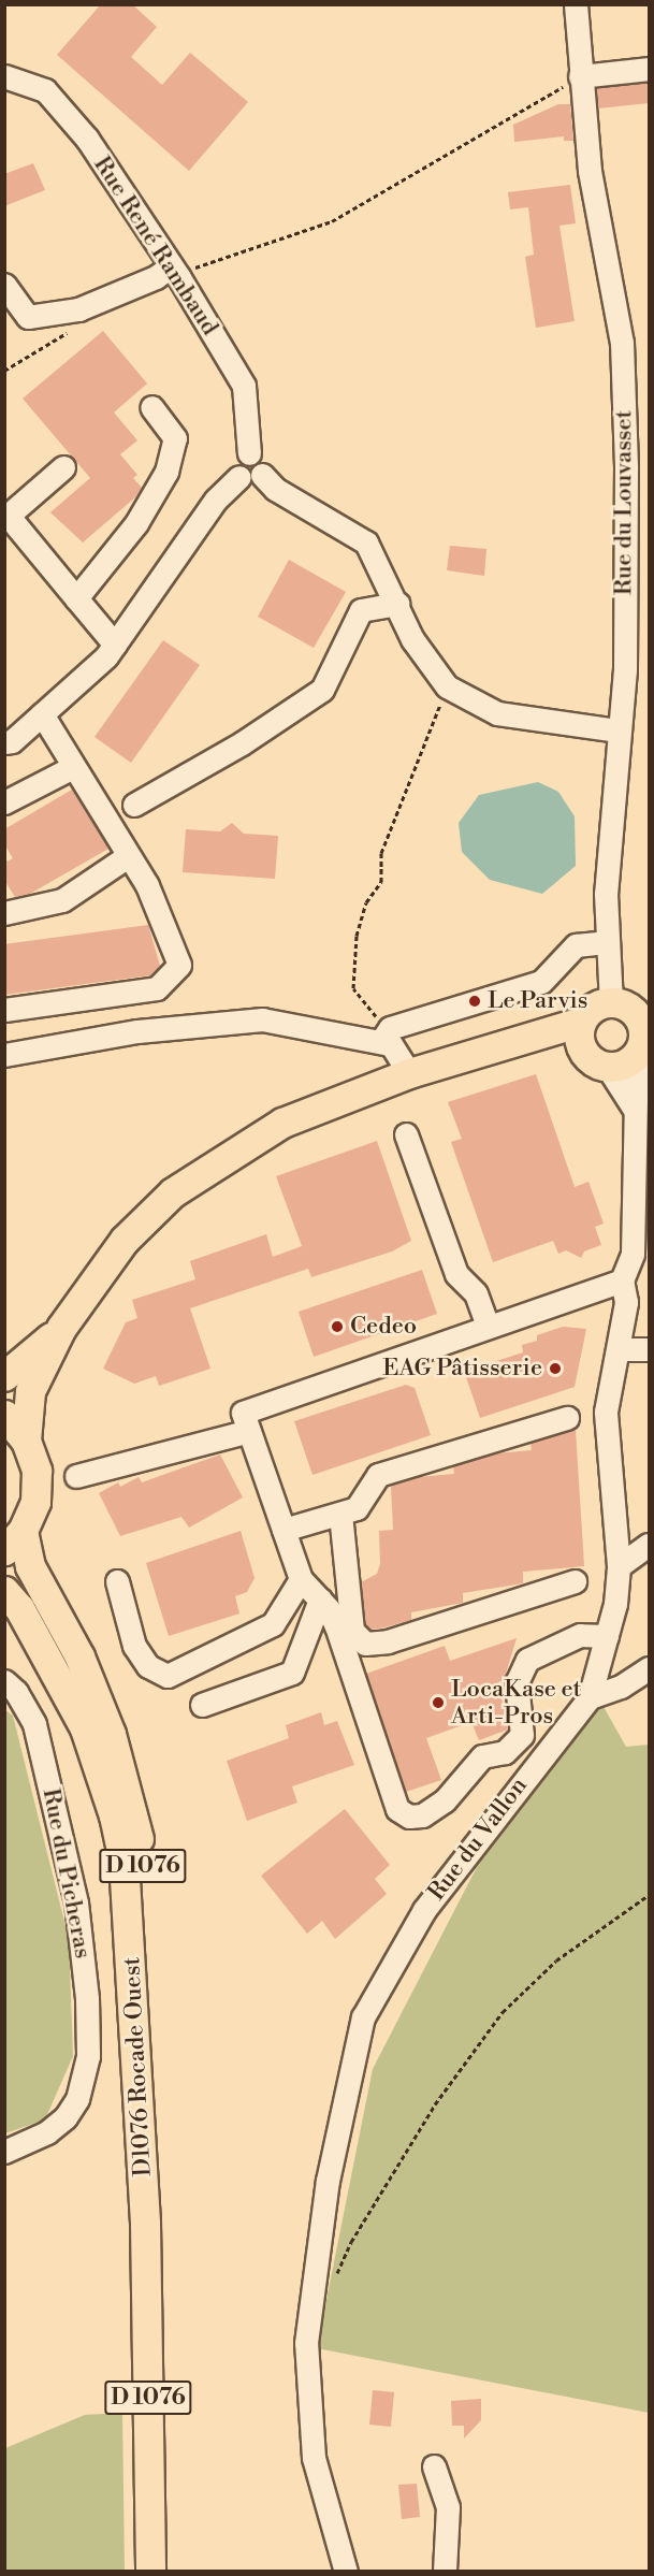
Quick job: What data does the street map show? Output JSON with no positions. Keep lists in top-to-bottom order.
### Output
{
  "streets": {
    "main road": ["D 1076", "D1076 Rocade Ouest"],
    "street": [
      "Rue René Rambaud",
      "Rue du Louvasset",
      "Rue du Vallon",
      "Rue du Picheras"
    ]
  },
  "crossings": [
    ["Rue du Louvasset", "Rue du Vallon"],
    ["D 1076", "D1076 Rocade Ouest"]
  ],
  "places": [
    "Le Parvis",
    "Cedeo",
    "EAG Pâtisserie",
    "LocaKase et Arti-Pros"
  ]
}
